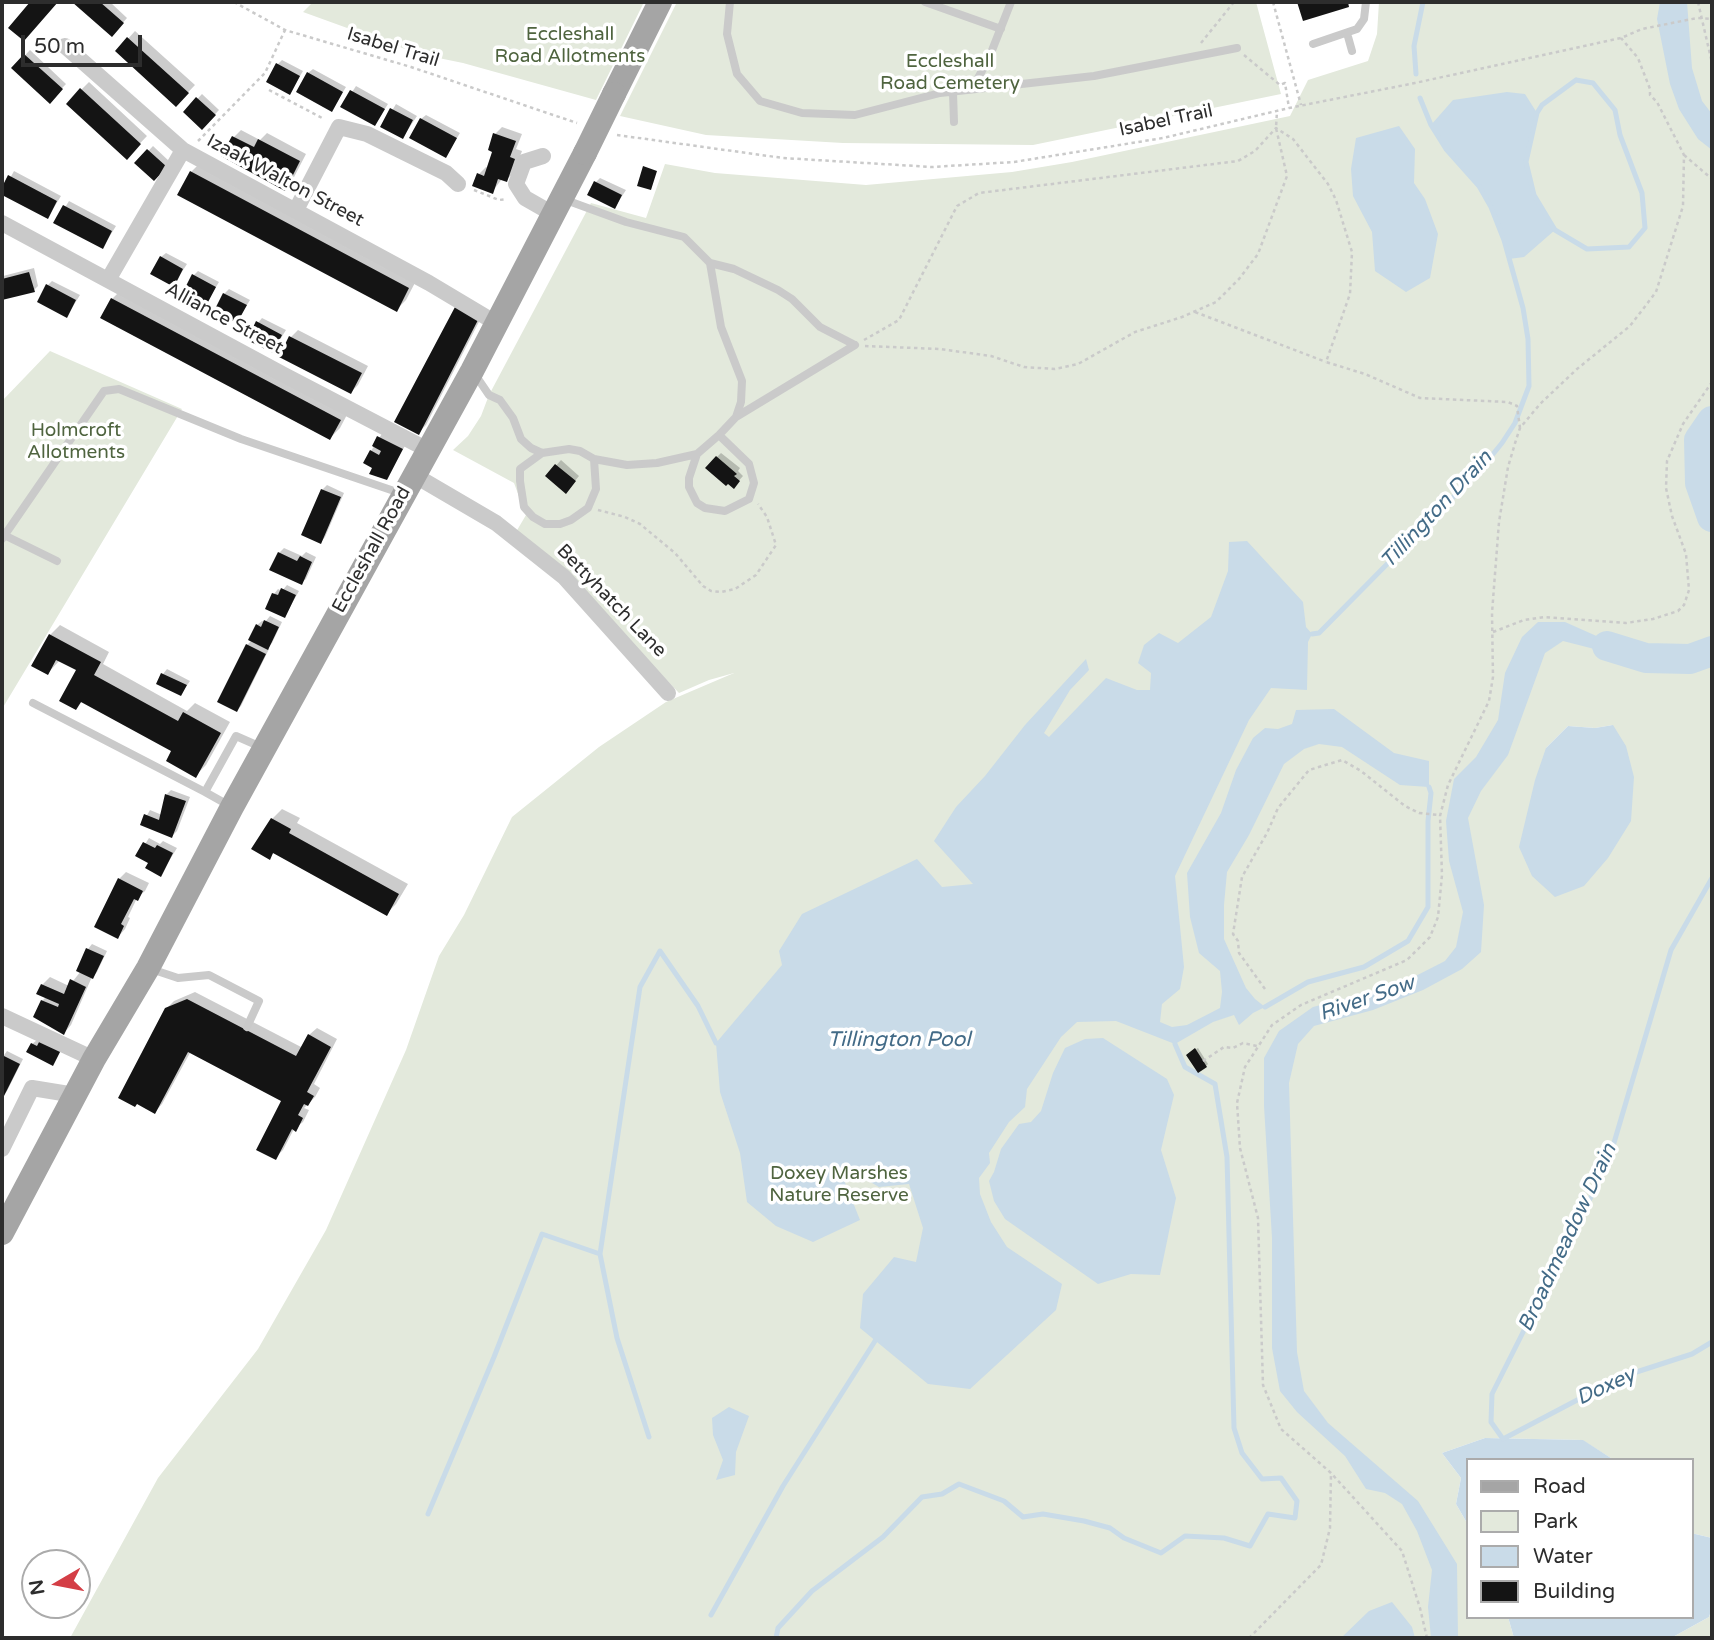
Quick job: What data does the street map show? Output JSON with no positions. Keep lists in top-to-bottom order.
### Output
{
  "streets": {
    "main road": ["Eccleshall Road"],
    "street": ["Izaak Walton Street", "Alliance Street", "Bettyhatch Lane"],
    "path": ["Isabel Trail"]
  },
  "crossings": [
    ["Izaak Walton Street", "Alliance Street"],
    ["Izaak Walton Street", "Eccleshall Road"],
    ["Alliance Street", "Eccleshall Road"],
    ["Eccleshall Road", "Bettyhatch Lane"]
  ],
  "water": [
    "Tillington Drain",
    "River Sow",
    "Tillington Pool",
    "Broadmeadow Drain",
    "Doxey"
  ],
  "parks": [
    "Eccleshall Road Allotments",
    "Eccleshall Road Cemetery",
    "Holmcroft Allotments",
    "Doxey Marshes Nature Reserve"
  ],
  "legend": [
    "Road",
    "Park",
    "Water",
    "Building"
  ],
  "scale_bar": "50 m",
  "north": "left"
}
